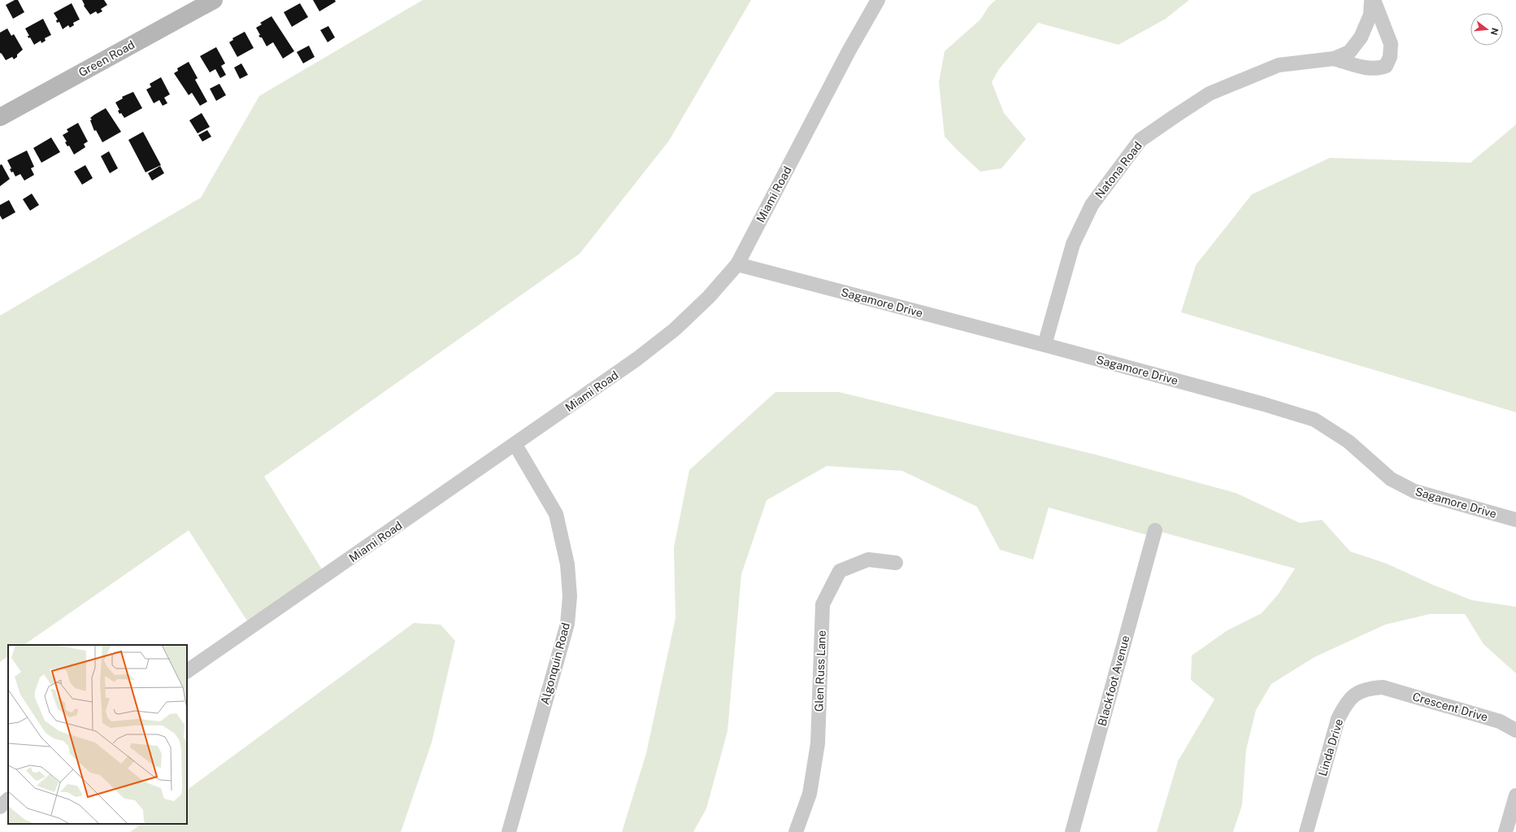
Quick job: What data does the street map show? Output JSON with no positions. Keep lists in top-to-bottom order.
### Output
{
  "streets": {
    "main road": ["Green Road"],
    "street": [
      "Natona Road",
      "Miami Road",
      "Sagamore Drive",
      "Algonquin Road",
      "Glen Russ Lane",
      "Blackfoot Avenue",
      "Crescent Drive",
      "Linda Drive"
    ]
  },
  "crossings": [
    ["Natona Road", "Sagamore Drive"],
    ["Miami Road", "Sagamore Drive"],
    ["Miami Road", "Algonquin Road"],
    ["Crescent Drive", "Linda Drive"]
  ],
  "north": "right"
}
